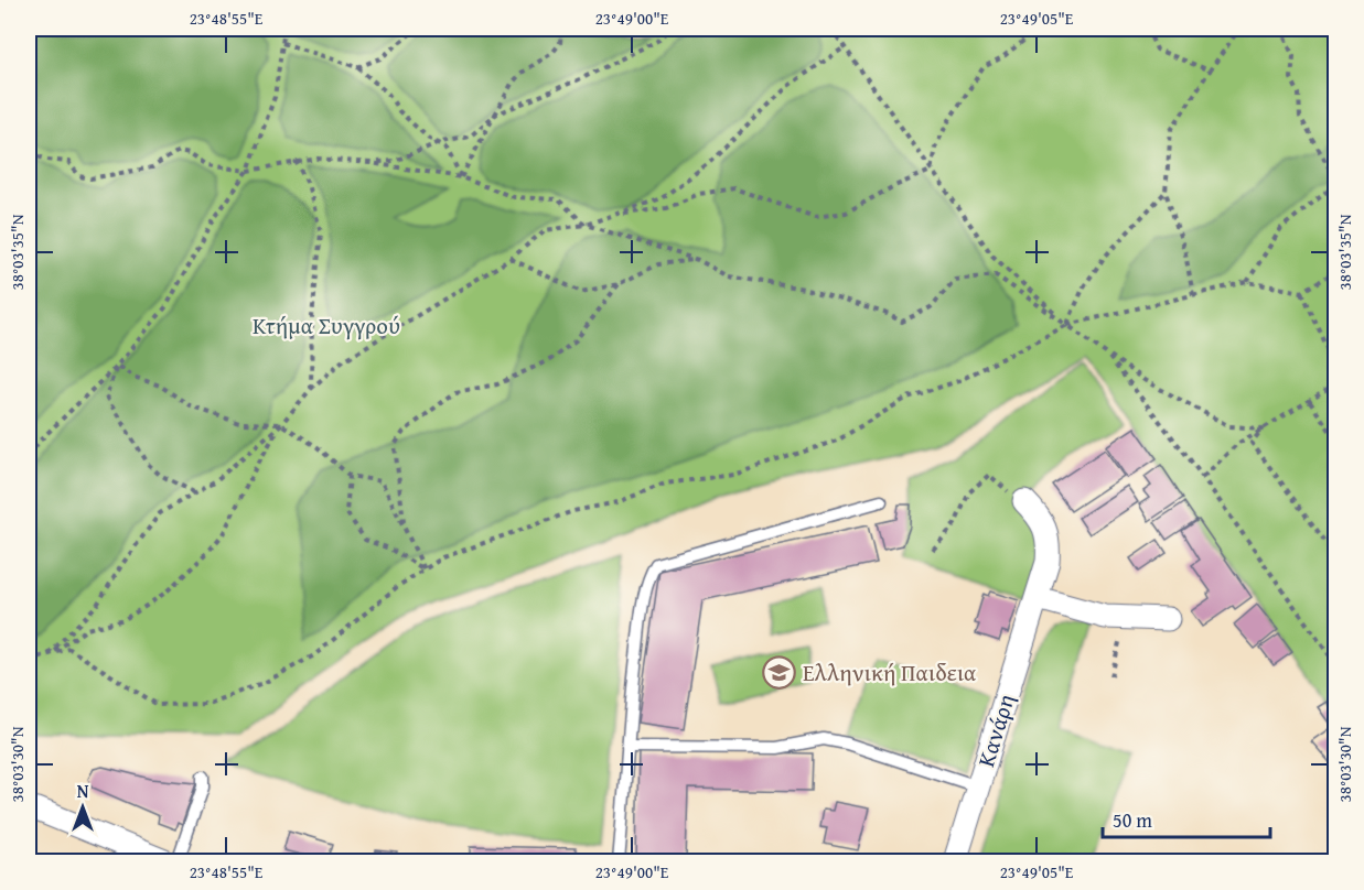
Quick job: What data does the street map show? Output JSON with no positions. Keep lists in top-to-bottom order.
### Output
{
  "streets": {
    "street": ["Κανάρη"]
  },
  "parks": ["Κτήμα Συγγρού"],
  "places": {
    "school or university": ["Ελληνική Παιδεια"]
  },
  "scale_bar": "50 m",
  "north": "top",
  "coordinates": [
    "23°48'55\"E",
    "23°49'00\"E",
    "23°49'05\"E",
    "38°03'35\"N",
    "38°03'30\"N"
  ]
}
